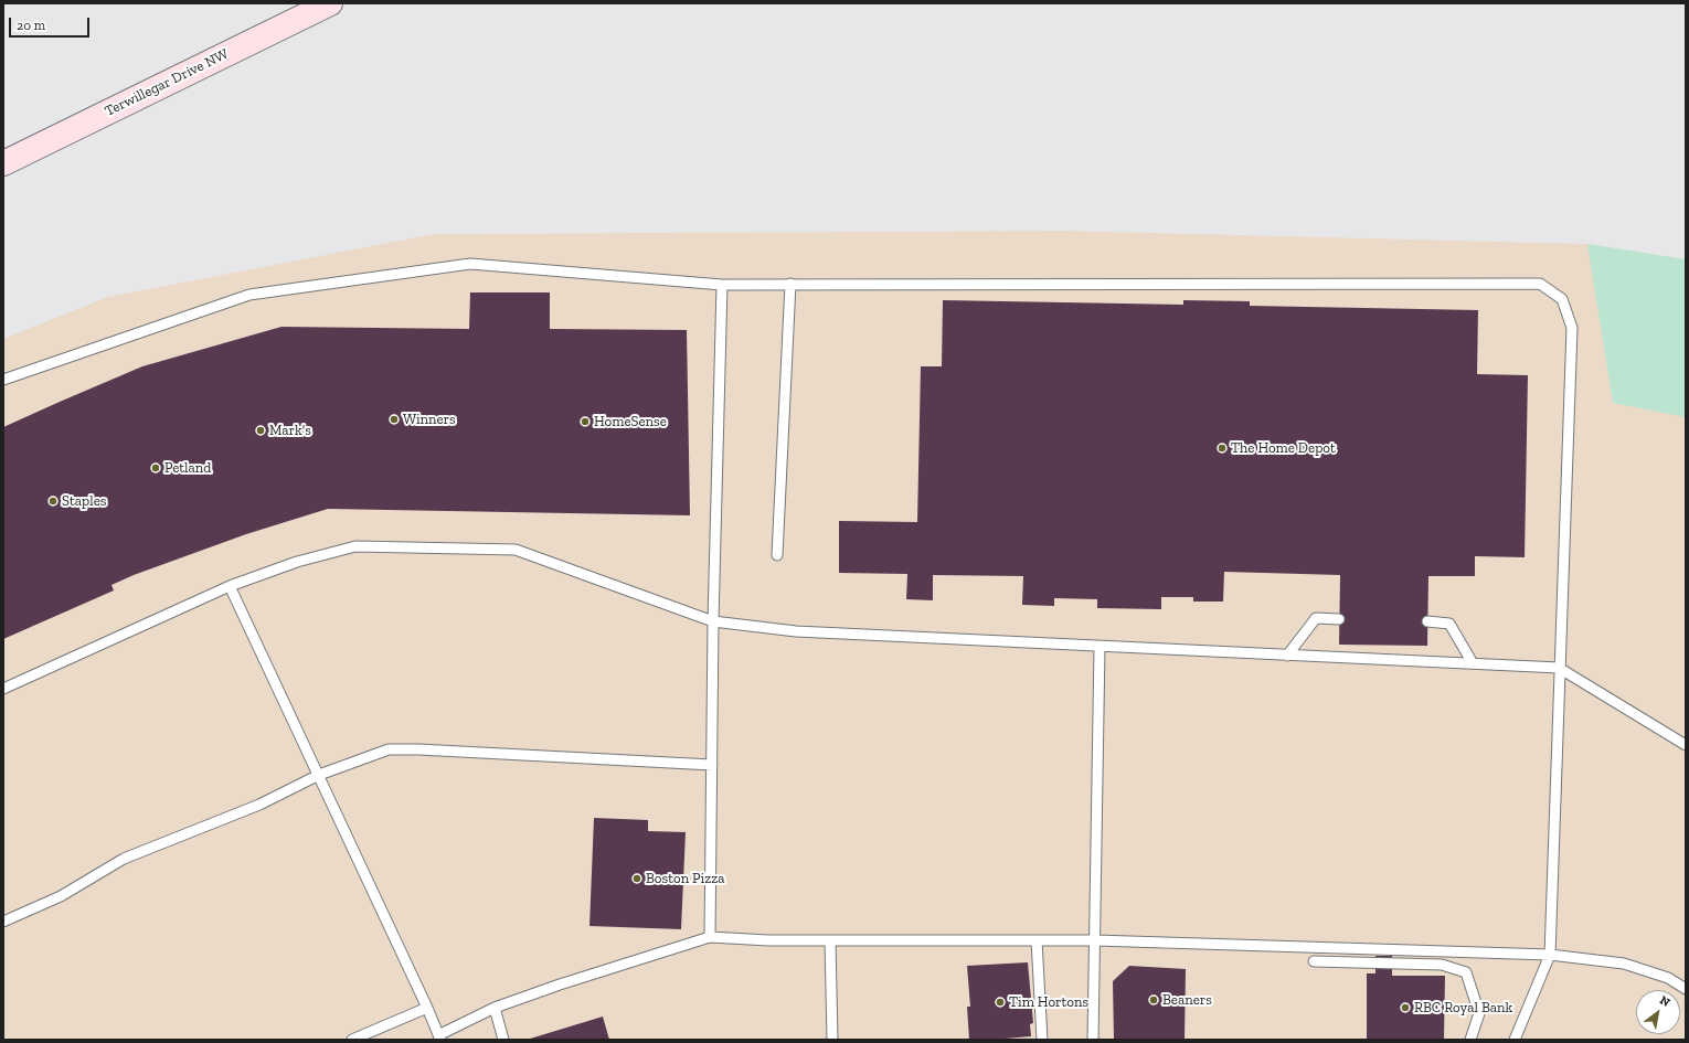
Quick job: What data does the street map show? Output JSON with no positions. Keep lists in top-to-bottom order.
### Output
{
  "streets": {
    "main road": ["Terwillegar Drive NW"]
  },
  "places": [
    "Winners",
    "HomeSense",
    "Mark's",
    "The Home Depot",
    "Petland",
    "Staples",
    "Boston Pizza",
    "Beaners",
    "Tim Hortons",
    "RBC Royal Bank"
  ],
  "scale_bar": "20 m",
  "north": "top right"
}
